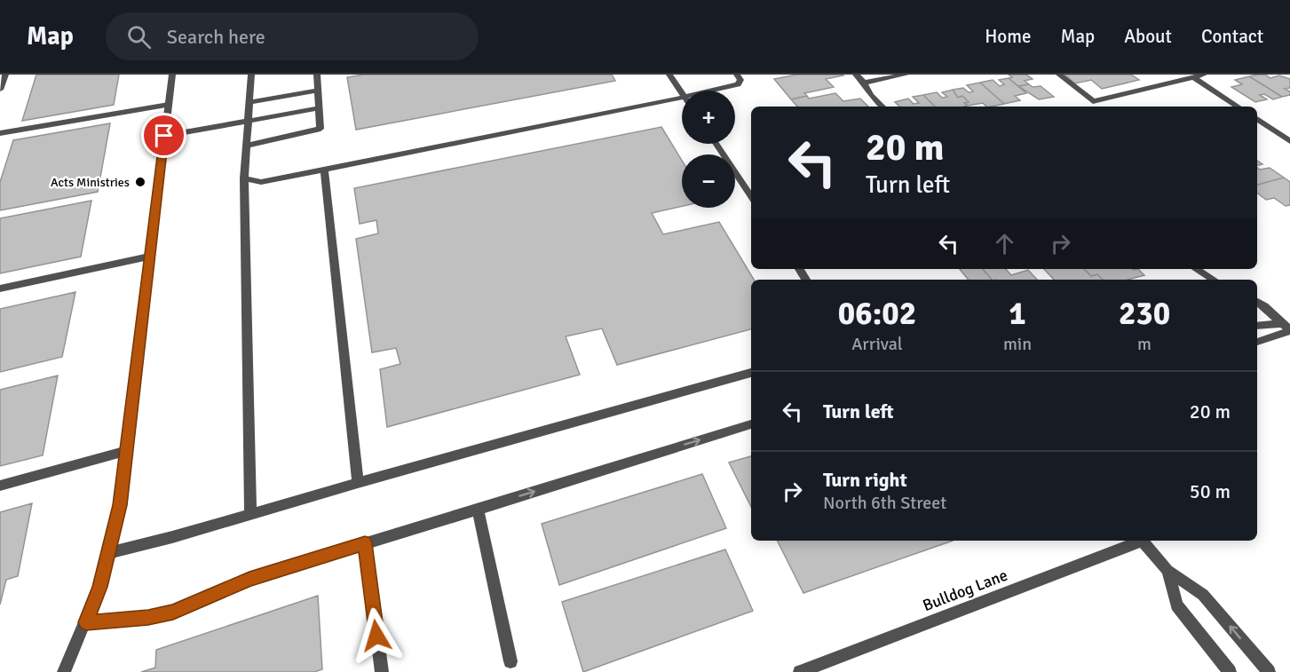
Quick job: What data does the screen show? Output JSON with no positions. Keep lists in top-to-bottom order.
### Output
{
  "streets": {
    "street": ["Bulldog Lane"]
  },
  "places": ["Acts Ministries"],
  "page": {
    "header": "Map",
    "search": "Search here",
    "nav": [
      "Home",
      "Map",
      "About",
      "Contact"
    ],
    "map_buttons": ["+", "−"],
    "turn": ["20 m", "Turn left"],
    "eta": [
      "06:02",
      "Arrival",
      "1",
      "min",
      "230",
      "m"
    ],
    "list": [
      {
        "name": "Turn left",
        "value": "20 m"
      },
      {
        "name": "Turn right",
        "note": "North 6th Street",
        "value": "50 m"
      }
    ]
  }
}
